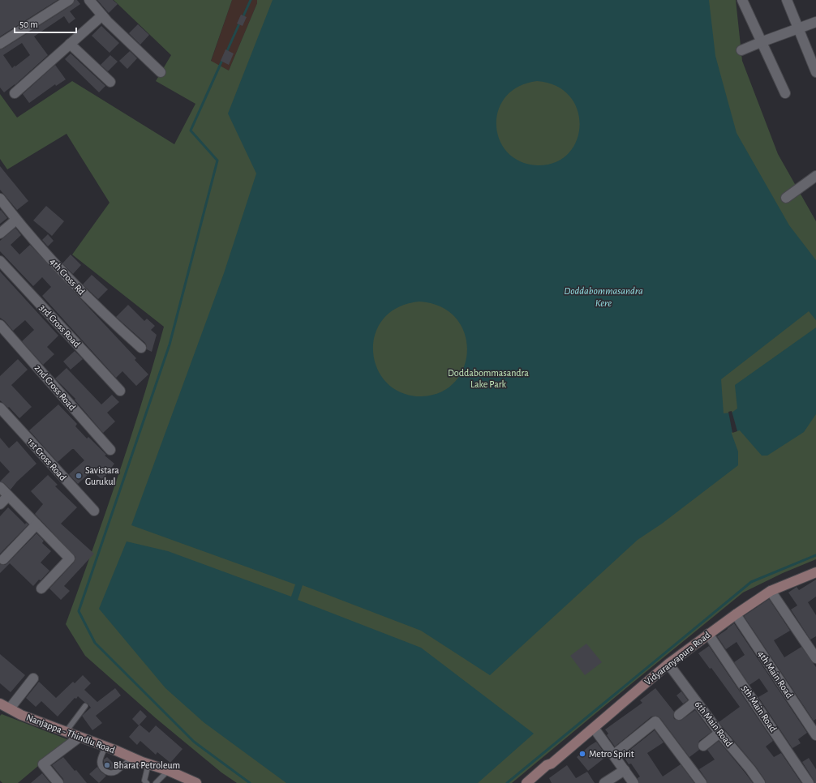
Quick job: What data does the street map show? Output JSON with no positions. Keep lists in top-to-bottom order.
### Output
{
  "streets": {
    "main road": ["Vidyaranyapura Road", "Nanjappa - Thindlu Road"],
    "street": [
      "4th Cross Rd",
      "3rd Cross Road",
      "2nd Cross Road",
      "1st Cross Road",
      "4th Main Road",
      "5th Main Road",
      "6th Main Road"
    ]
  },
  "crossings": [
    ["Vidyaranyapura Road", "4th Main Road"],
    ["Vidyaranyapura Road", "5th Main Road"],
    ["Vidyaranyapura Road", "6th Main Road"]
  ],
  "water": ["Doddabommasandra Kere"],
  "parks": ["Doddabommasandra Lake Park"],
  "places": ["Savistara Gurukul", "Metro Spirit", "Bharat Petroleum"],
  "scale_bar": "50 m"
}
